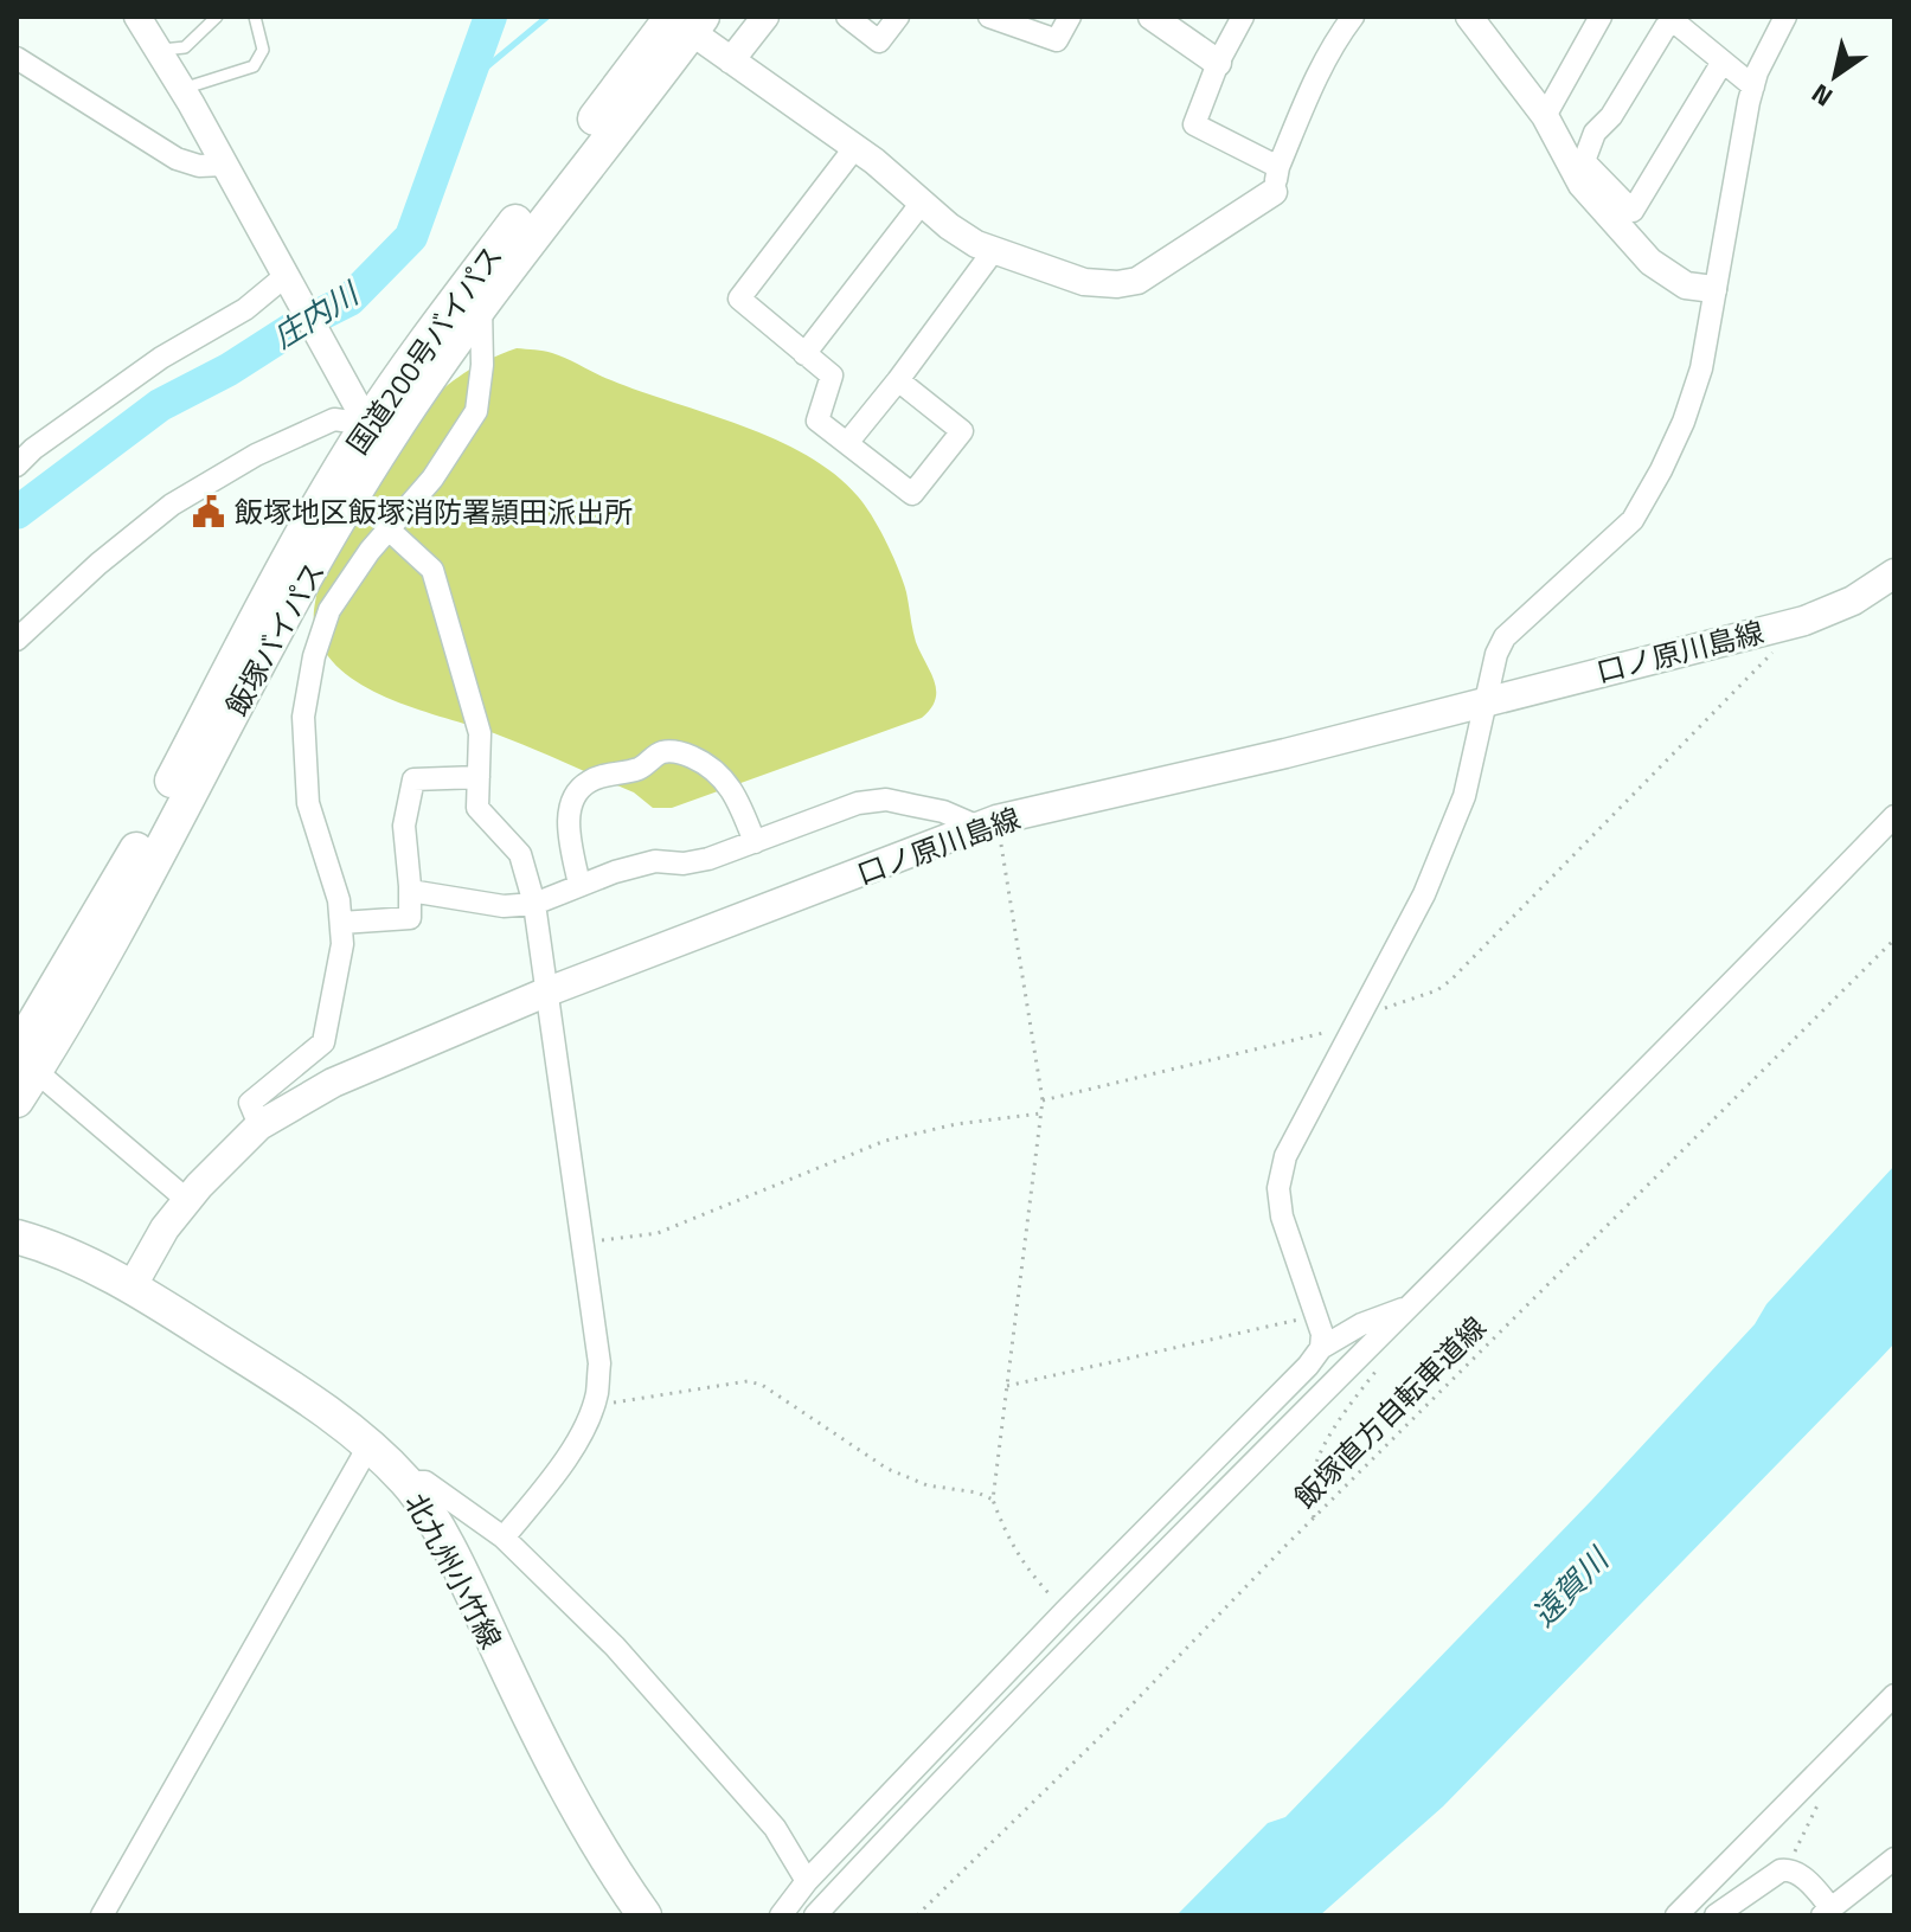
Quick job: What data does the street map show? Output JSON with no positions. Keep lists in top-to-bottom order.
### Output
{
  "streets": {
    "main road": ["国道200号バイパス", "口ノ原川島線", "北九州小竹線"],
    "path": ["飯塚直方自転車道線"]
  },
  "crossings": [
    ["口ノ原川島線", "北九州小竹線"]
  ],
  "water": ["庄内川", "遠賀川"],
  "places": {
    "public building": ["飯塚地区飯塚消防署頴田派出所"]
  },
  "north": "bottom left"
}
